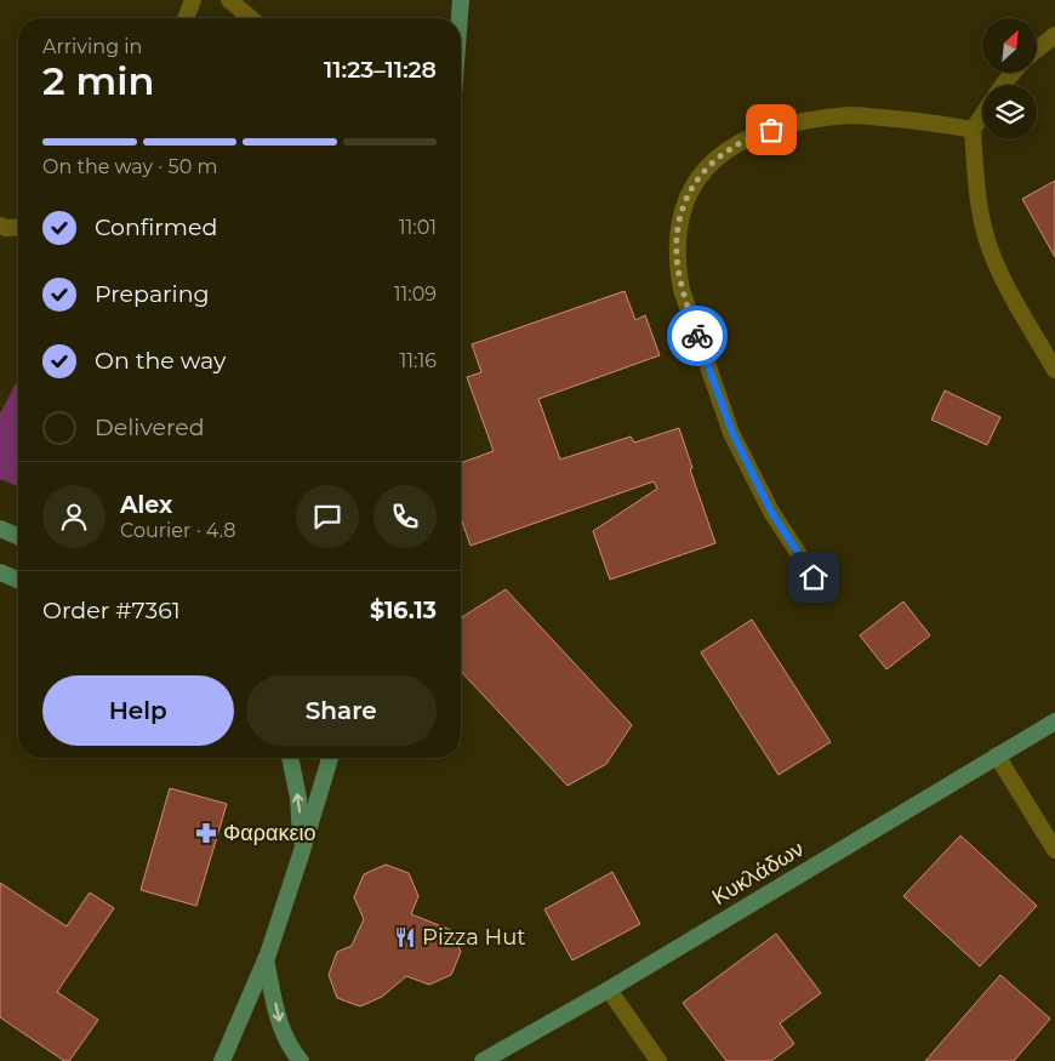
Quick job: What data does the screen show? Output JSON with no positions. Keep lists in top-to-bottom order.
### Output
{
  "streets": {
    "main road": ["Κυκλάδων"]
  },
  "places": {
    "pharmacy": ["Φαρακειο"],
    "restaurant": ["Pizza Hut"]
  },
  "north": "top right",
  "page": {
    "heading": ["2 min", "Arriving in", "11:23–11:28"],
    "panel": [
      "Alex",
      "Courier · 4.8",
      "Order #7361",
      "$16.13"
    ],
    "bar": "On the way · 50 m",
    "list": [
      ["Confirmed", "11:01"],
      ["Preparing", "11:09"],
      ["On the way", "11:16"],
      "Delivered"
    ],
    "buttons": ["Help", "Share"]
  }
}
